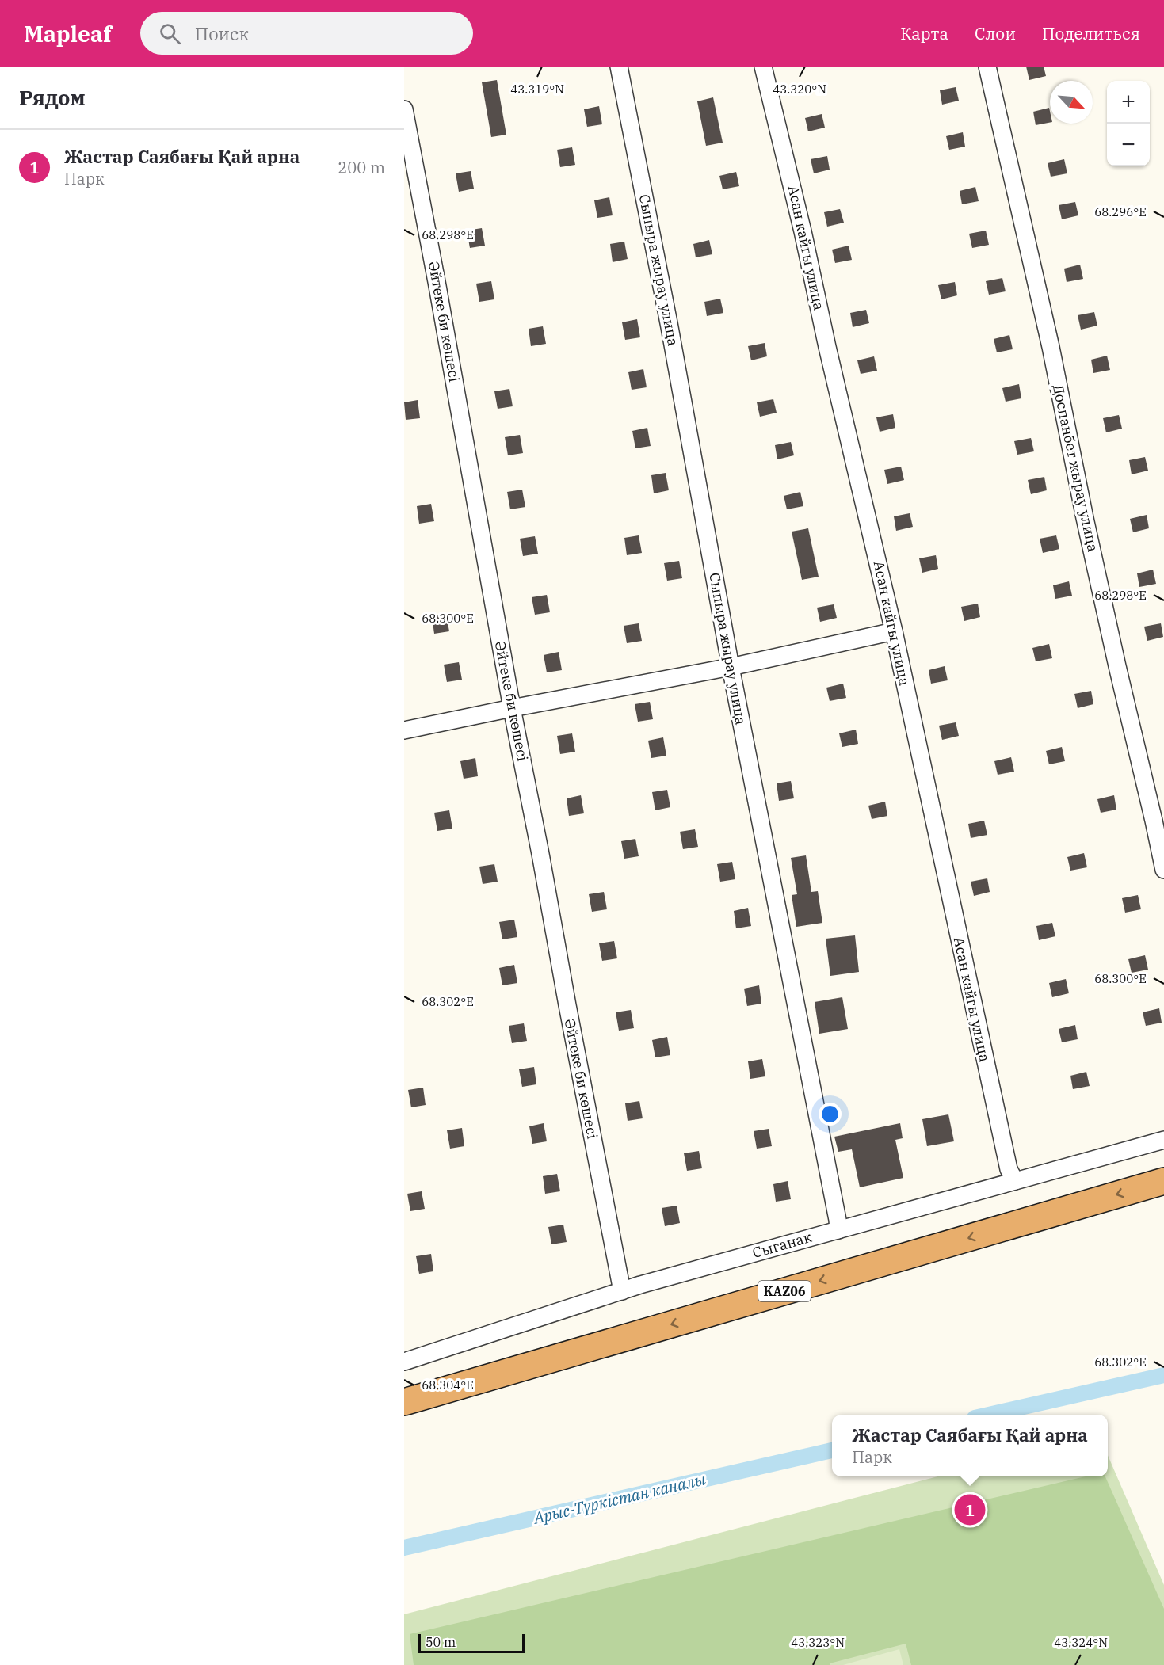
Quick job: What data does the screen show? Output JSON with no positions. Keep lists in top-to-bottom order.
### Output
{
  "streets": {
    "highway": ["KАZ06"],
    "street": [
      "Асан кайгы улица",
      "Сыпыра жырау улица",
      "Әйтеке би көшесі",
      "Доспанбет жырау улица",
      "Сыганак"
    ]
  },
  "crossings": [
    ["Асан кайгы улица", "Сыганак"],
    ["Сыпыра жырау улица", "Сыганак"],
    ["Әйтеке би көшесі", "Сыганак"]
  ],
  "water": ["Арыс-Түркістан каналы"],
  "scale_bar": "50 m",
  "north": "bottom right",
  "page": {
    "header": "Mapleaf",
    "search": "Поиск",
    "nav": ["Карта", "Слои", "Поделиться"],
    "heading": "Рядом",
    "map_buttons": ["+", "−"],
    "list": [
      {
        "mark": "1",
        "name": "Жастар Саябағы Қай арна",
        "note": "Парк",
        "value": "200 m"
      }
    ],
    "popup": ["Жастар Саябағы Қай арна", "Парк"],
    "pins": "1",
    "scale": "50 m"
  },
  "coordinates": [
    "43.319°N",
    "43.320°N",
    "68.296°E",
    "68.298°E",
    "68.300°E",
    "68.302°E",
    "68.304°E",
    "43.323°N",
    "43.324°N"
  ]
}
